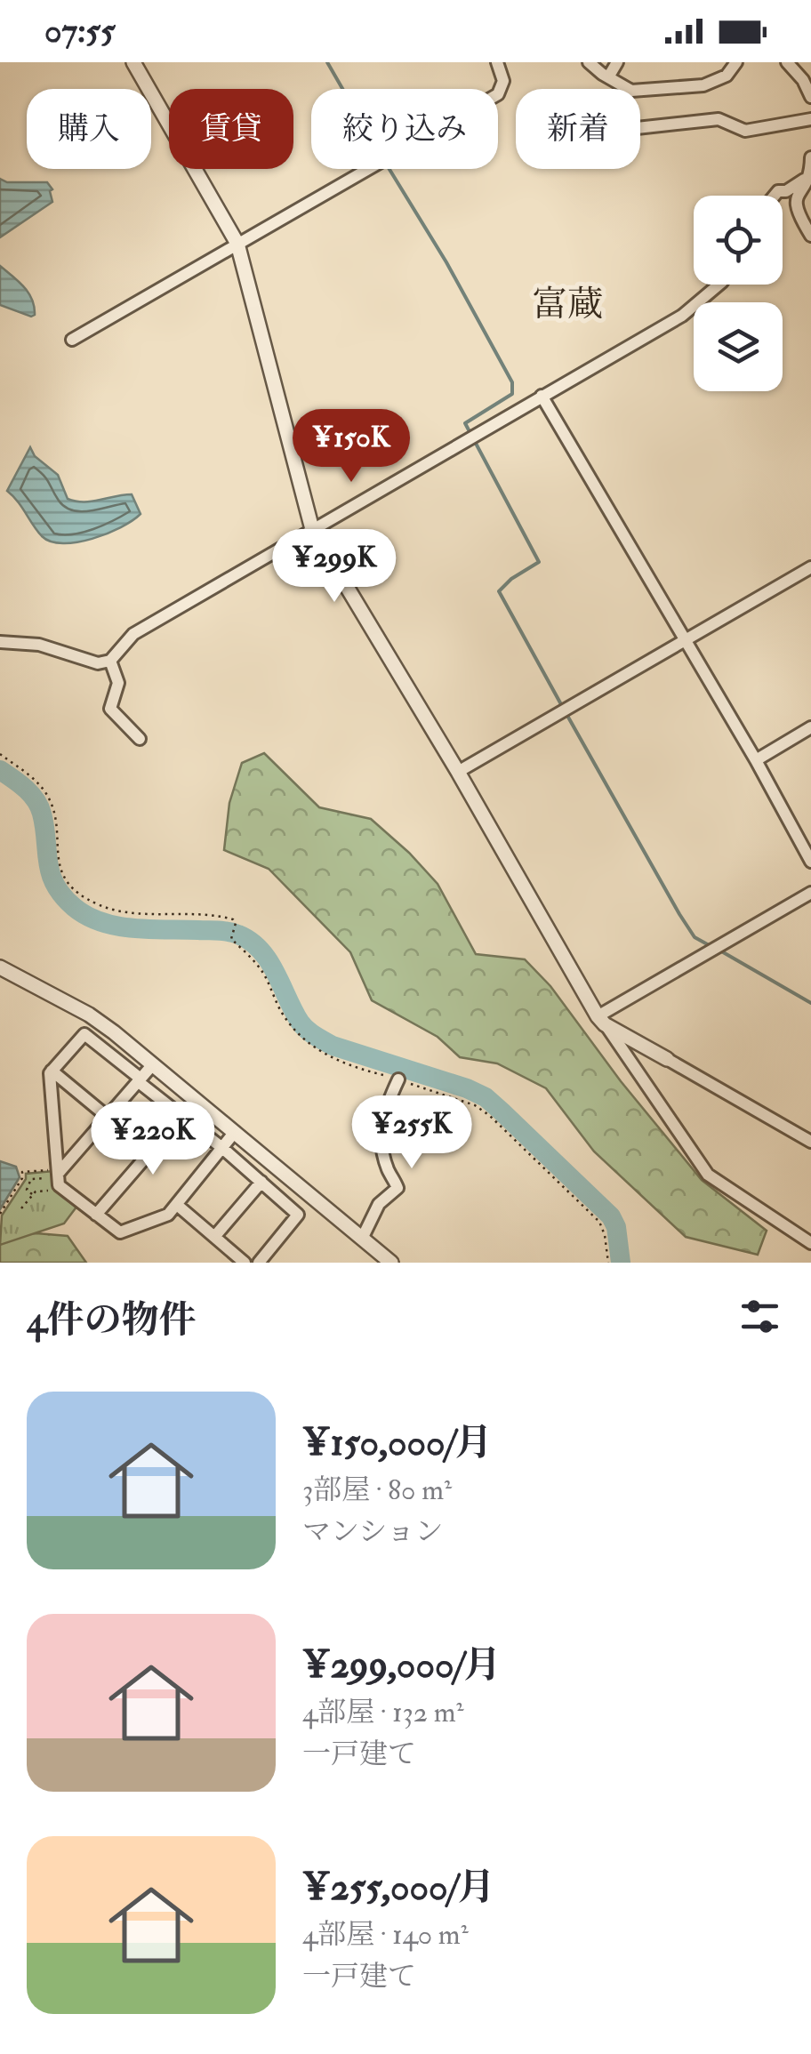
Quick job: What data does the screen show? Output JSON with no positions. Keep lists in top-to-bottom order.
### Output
{
  "districts": ["富蔵"],
  "page": {
    "status": "07:55",
    "chip": [
      "購入",
      "賃貸",
      "絞り込み",
      "新着"
    ],
    "price": [
      "¥150K",
      "¥299K",
      "¥255K",
      "¥220K"
    ],
    "heading": "4件の物件",
    "list": [
      {
        "name": "¥150,000/月",
        "note": "3部屋 · 80 m² · マンション"
      },
      {
        "name": "¥299,000/月",
        "note": "4部屋 · 132 m² · 一戸建て"
      },
      {
        "name": "¥255,000/月",
        "note": "4部屋 · 140 m² · 一戸建て"
      }
    ]
  }
}
